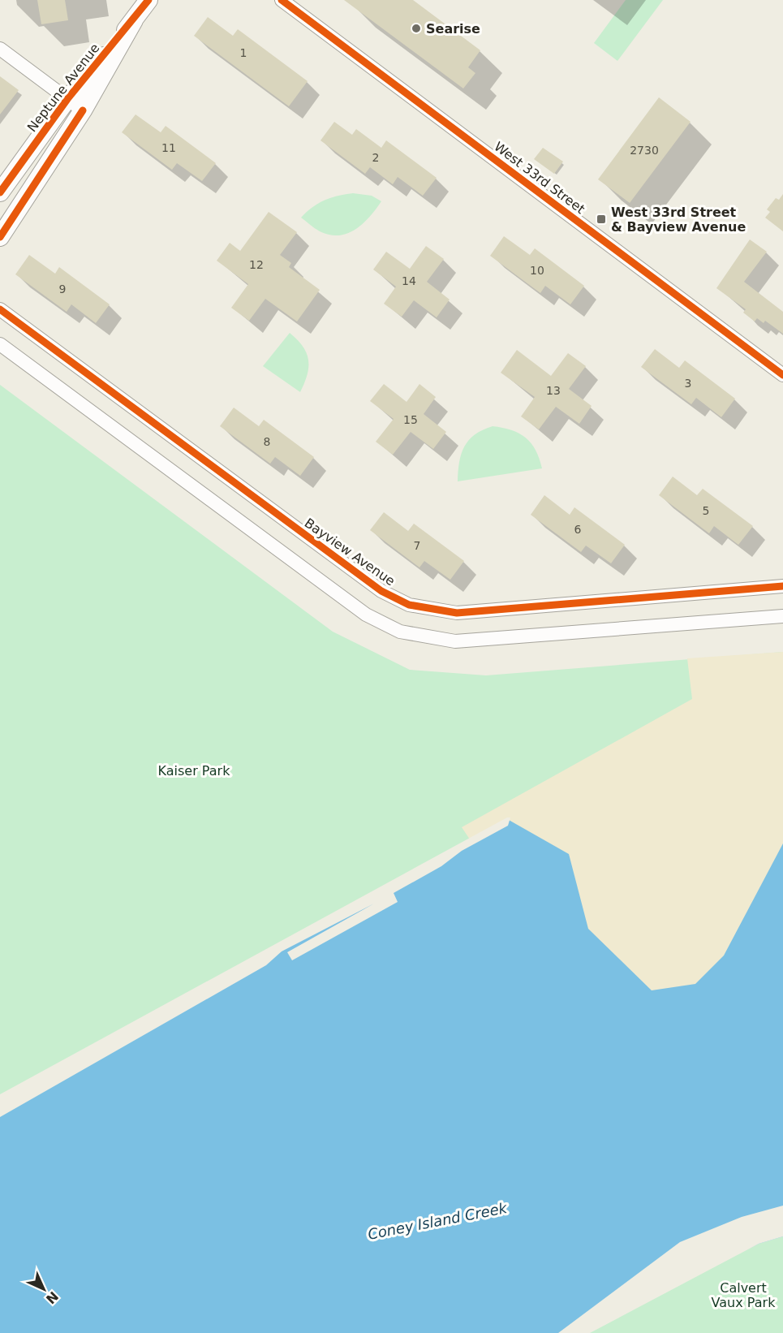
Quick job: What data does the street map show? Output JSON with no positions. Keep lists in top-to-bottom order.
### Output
{
  "streets": {
    "main road": ["Neptune Avenue"],
    "street": ["West 33rd Street", "Bayview Avenue"]
  },
  "water": ["Coney Island Creek"],
  "parks": ["Kaiser Park", "Calvert Vaux Park"],
  "places": {
    "other": ["Searise"],
    "transit": ["West 33rd Street & Bayview Avenue"]
  },
  "house_numbers": [
    "1",
    "11",
    "2730",
    "2",
    "12",
    "10",
    "14",
    "9",
    "3",
    "13",
    "15",
    "8",
    "5",
    "6",
    "7"
  ],
  "north": "bottom right"
}
